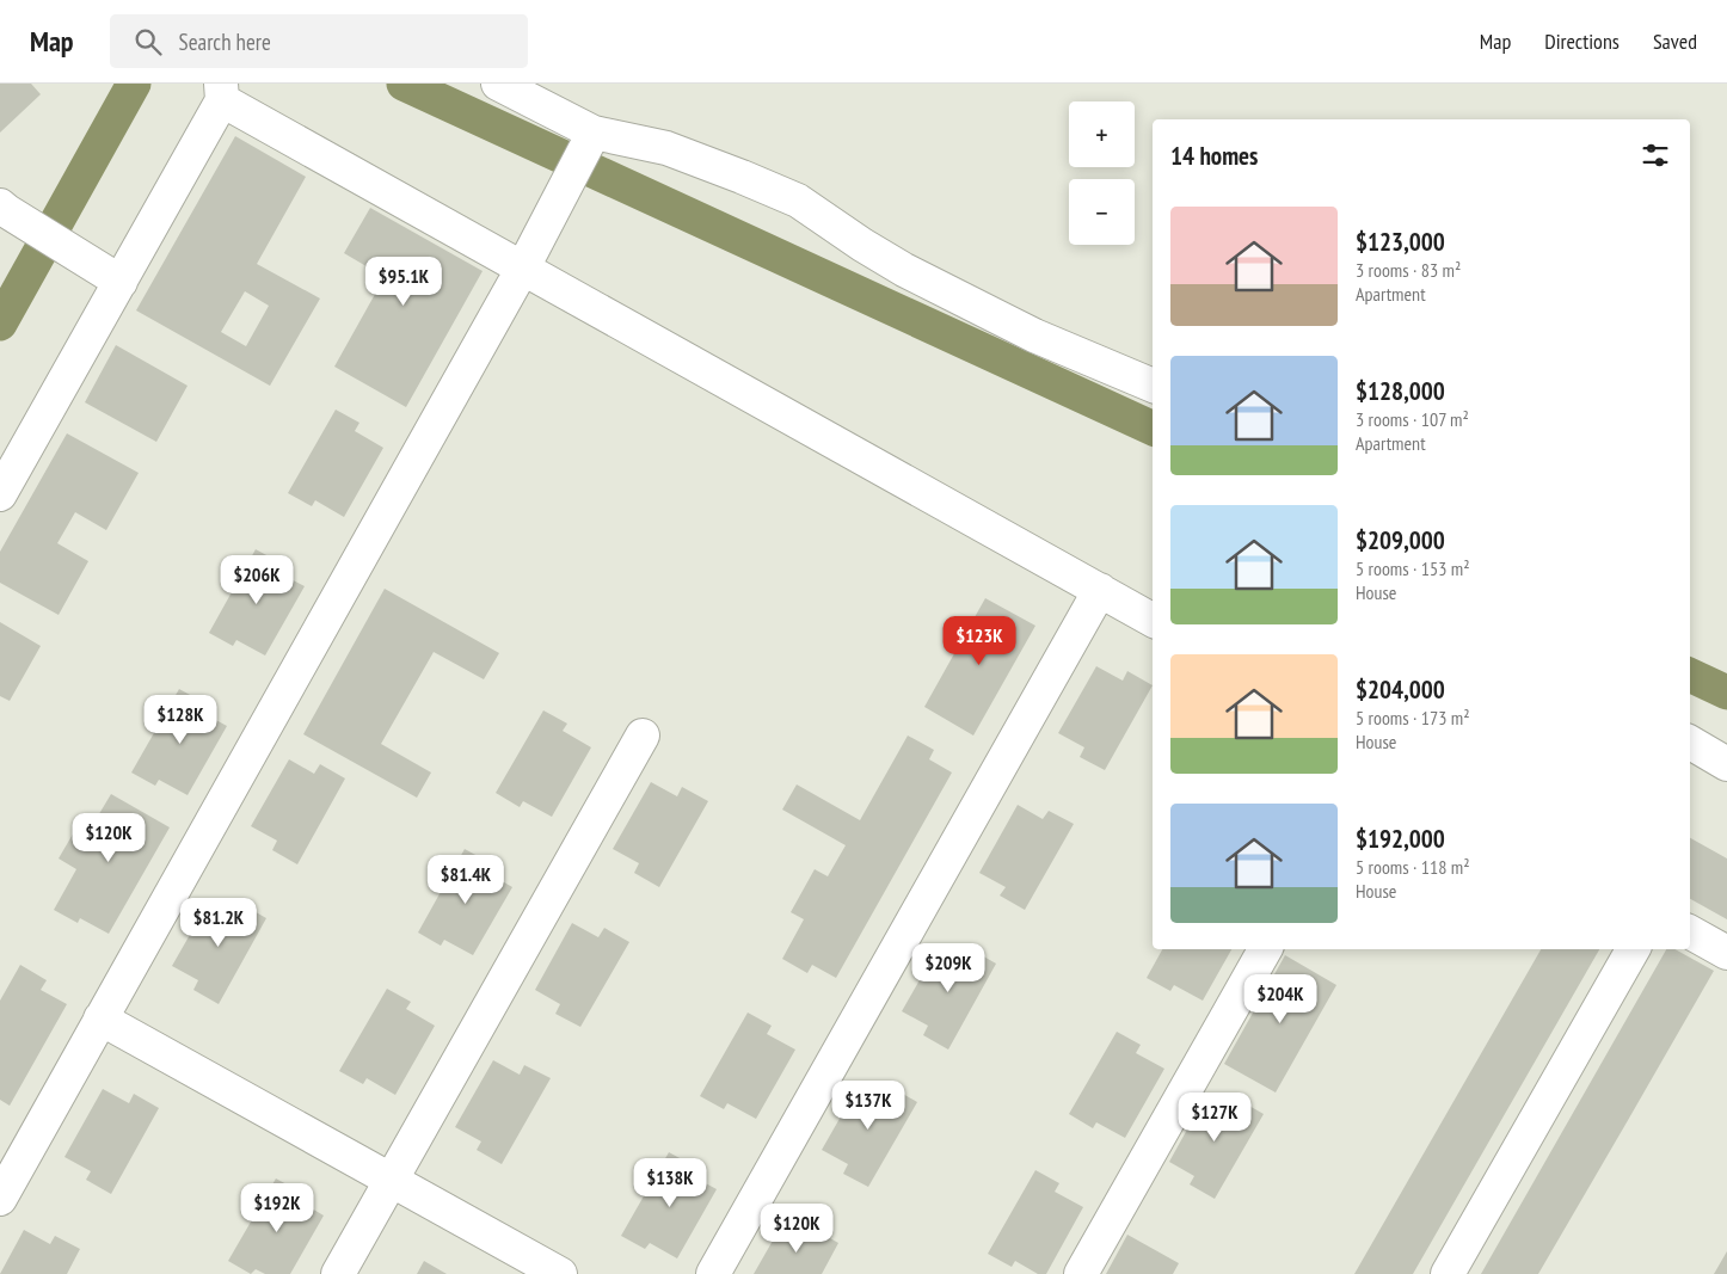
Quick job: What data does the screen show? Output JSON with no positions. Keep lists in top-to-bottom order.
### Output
{
  "page": {
    "header": "Map",
    "search": "Search here",
    "nav": ["Map", "Directions", "Saved"],
    "map_buttons": ["+", "−"],
    "heading": "14 homes",
    "list": [
      {
        "name": "$123,000",
        "note": "3 rooms · 83 m² · Apartment"
      },
      {
        "name": "$128,000",
        "note": "3 rooms · 107 m² · Apartment"
      },
      {
        "name": "$209,000",
        "note": "5 rooms · 153 m² · House"
      },
      {
        "name": "$204,000",
        "note": "5 rooms · 173 m² · House"
      },
      {
        "name": "$192,000",
        "note": "5 rooms · 118 m² · House"
      }
    ],
    "price": [
      "$95.1K",
      "$206K",
      "$123K",
      "$128K",
      "$120K",
      "$81.4K",
      "$81.2K",
      "$209K",
      "$204K",
      "$137K",
      "$127K",
      "$138K",
      "$192K",
      "$120K"
    ]
  }
}
